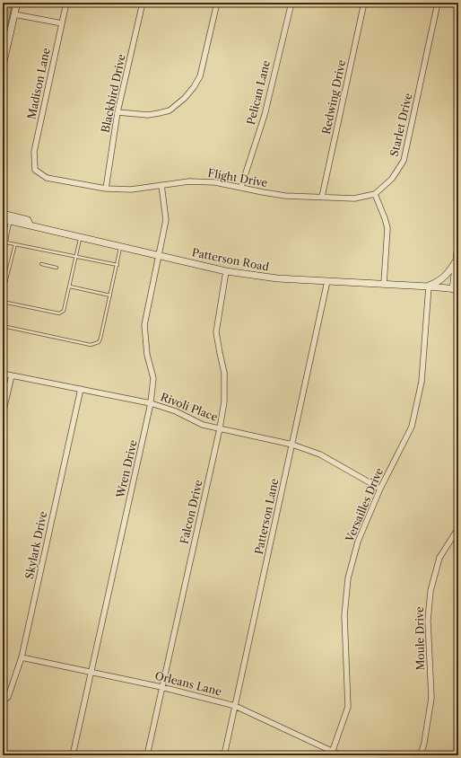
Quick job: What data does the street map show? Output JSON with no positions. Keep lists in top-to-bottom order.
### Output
{
  "streets": {
    "main road": ["Patterson Road"],
    "street": [
      "Madison Lane",
      "Pelican Lane",
      "Blackbird Drive",
      "Redwing Drive",
      "Starlet Drive",
      "Flight Drive",
      "Rivoli Place",
      "Wren Drive",
      "Versailles Drive",
      "Falcon Drive",
      "Patterson Lane",
      "Skylark Drive",
      "Moule Drive",
      "Orleans Lane"
    ]
  },
  "crossings": [
    ["Madison Lane", "Flight Drive"],
    ["Pelican Lane", "Flight Drive"],
    ["Blackbird Drive", "Flight Drive"],
    ["Redwing Drive", "Flight Drive"],
    ["Starlet Drive", "Flight Drive"],
    ["Flight Drive", "Wren Drive"],
    ["Patterson Road", "Wren Drive"],
    ["Patterson Road", "Versailles Drive"],
    ["Patterson Road", "Falcon Drive"],
    ["Patterson Road", "Patterson Lane"],
    ["Rivoli Place", "Wren Drive"],
    ["Rivoli Place", "Versailles Drive"],
    ["Rivoli Place", "Falcon Drive"],
    ["Rivoli Place", "Patterson Lane"],
    ["Rivoli Place", "Skylark Drive"],
    ["Wren Drive", "Orleans Lane"],
    ["Versailles Drive", "Orleans Lane"],
    ["Falcon Drive", "Orleans Lane"],
    ["Patterson Lane", "Orleans Lane"],
    ["Skylark Drive", "Orleans Lane"]
  ]
}
